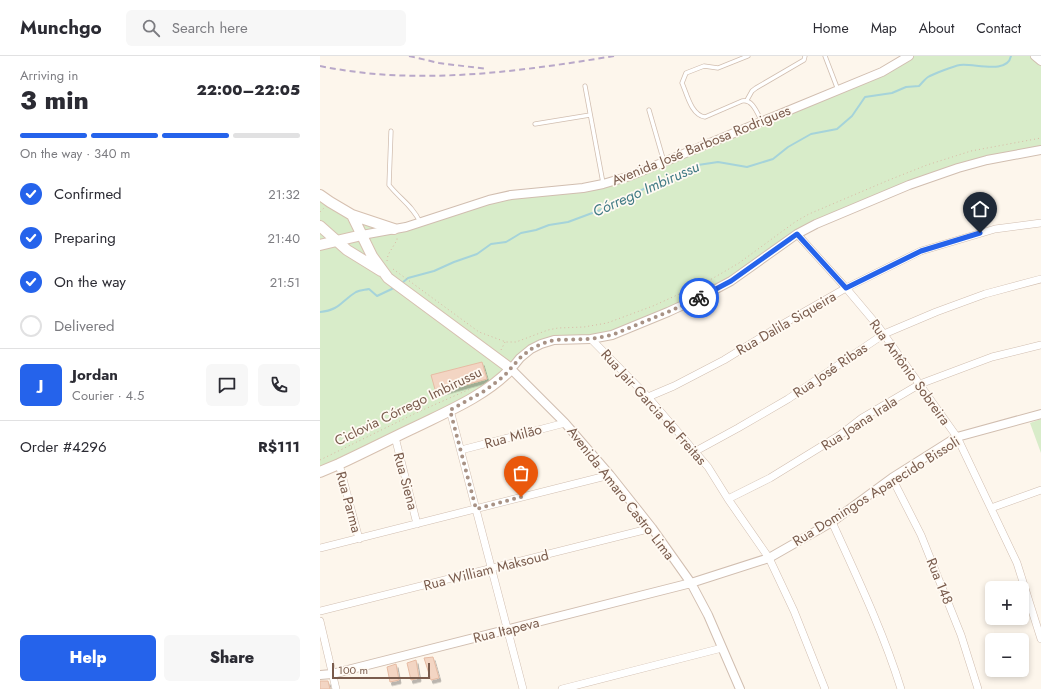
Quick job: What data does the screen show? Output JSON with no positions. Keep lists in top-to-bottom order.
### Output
{
  "streets": {
    "main road": ["Avenida José Barbosa Rodrigues", "Avenida Amaro Castro Lima"],
    "street": [
      "Rua Dalila Siqueira",
      "Rua José Ribas",
      "Rua Antônio Sobreira",
      "Rua Jair Garcia de Freitas",
      "Rua Joana Irala",
      "Rua Milão",
      "Rua Siena",
      "Rua Domingos Aparecido Bissoli",
      "Rua Parma",
      "Rua William Maksoud",
      "Rua 148",
      "Rua Itapeva"
    ],
    "path": ["Ciclovia Córrego Imbirussu"]
  },
  "crossings": [
    ["Avenida José Barbosa Rodrigues", "Avenida Amaro Castro Lima"],
    ["Rua Dalila Siqueira", "Rua Antônio Sobreira"],
    ["Rua Dalila Siqueira", "Rua Jair Garcia de Freitas"],
    ["Rua José Ribas", "Rua Antônio Sobreira"],
    ["Rua José Ribas", "Rua Jair Garcia de Freitas"],
    ["Rua Antônio Sobreira", "Rua Joana Irala"],
    ["Rua Antônio Sobreira", "Rua Domingos Aparecido Bissoli"],
    ["Ciclovia Córrego Imbirussu", "Avenida Amaro Castro Lima"],
    ["Rua Jair Garcia de Freitas", "Rua Joana Irala"],
    ["Rua Jair Garcia de Freitas", "Rua Domingos Aparecido Bissoli"],
    ["Rua Milão", "Avenida Amaro Castro Lima"],
    ["Rua Domingos Aparecido Bissoli", "Avenida Amaro Castro Lima"],
    ["Rua Domingos Aparecido Bissoli", "Rua 148"],
    ["Rua Domingos Aparecido Bissoli", "Rua Itapeva"],
    ["Avenida Amaro Castro Lima", "Rua William Maksoud"],
    ["Avenida Amaro Castro Lima", "Rua Itapeva"]
  ],
  "water": ["Córrego Imbirussu"],
  "scale_bar": "100 m",
  "page": {
    "header": "Munchgo",
    "search": "Search here",
    "nav": [
      "Home",
      "Map",
      "About",
      "Contact"
    ],
    "heading": ["3 min", "Arriving in", "22:00–22:05"],
    "panel": [
      "Jordan",
      "Courier · 4.5",
      "Order #4296",
      "R$111"
    ],
    "bar": "On the way · 340 m",
    "list": [
      ["Confirmed", "21:32"],
      ["Preparing", "21:40"],
      ["On the way", "21:51"],
      "Delivered"
    ],
    "round": "J",
    "map_buttons": ["+", "−"],
    "buttons": ["Help", "Share"],
    "scale": "100 m"
  }
}
